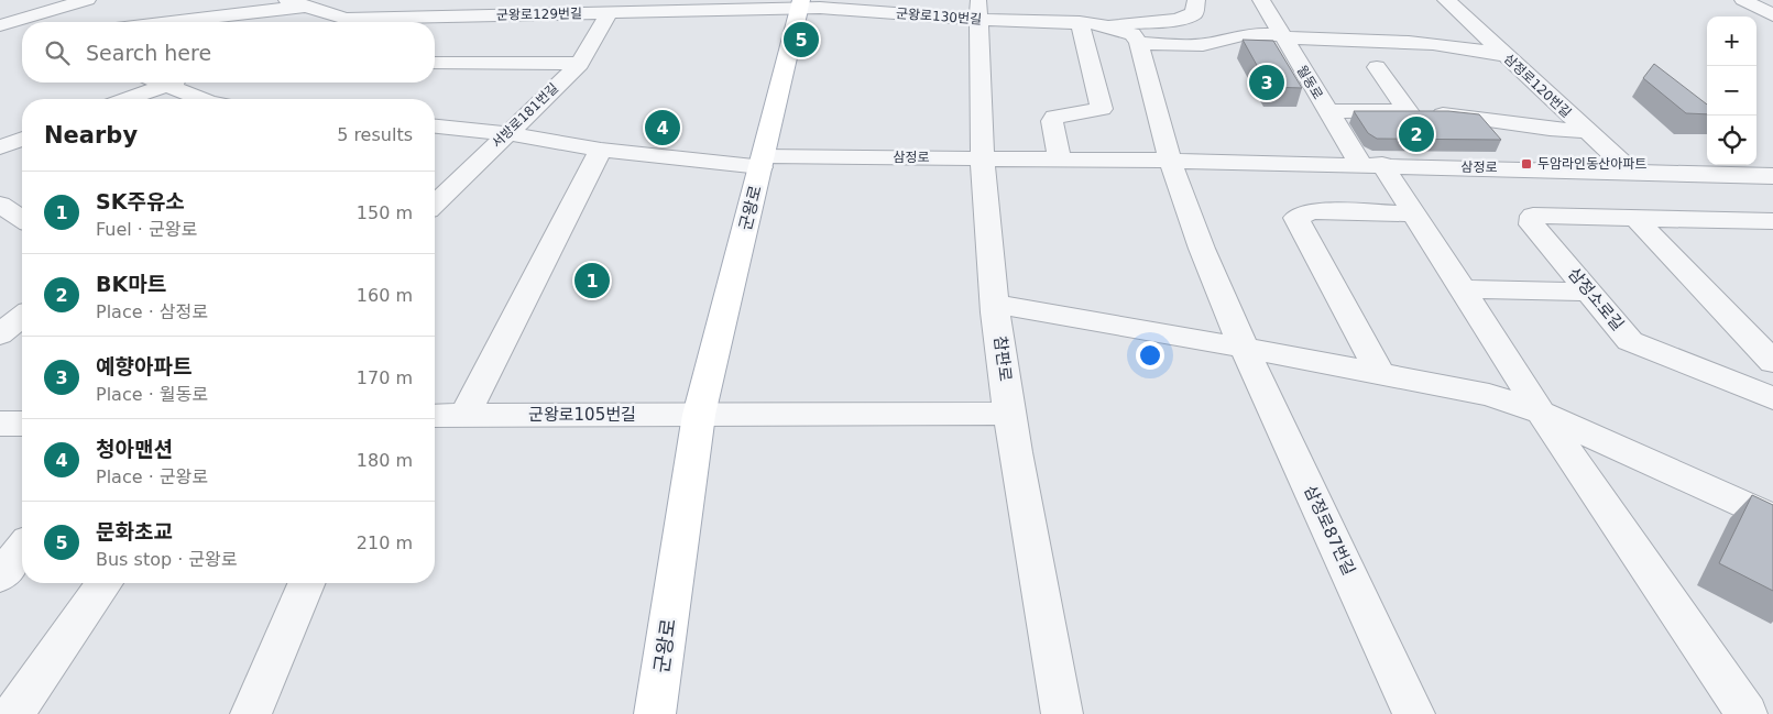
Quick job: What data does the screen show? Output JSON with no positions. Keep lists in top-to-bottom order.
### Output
{
  "streets": {
    "main road": ["군왕로"],
    "street": [
      "군왕로129번길",
      "군왕로130번길",
      "월동로",
      "삼정로120번길",
      "서방로181번길",
      "삼정로",
      "삼정소로길",
      "참판로",
      "군왕로105번길",
      "삼정로87번길"
    ]
  },
  "crossings": [
    ["군왕로129번길", "군왕로130번길"],
    ["군왕로129번길", "서방로181번길"],
    ["군왕로129번길", "군왕로"],
    ["군왕로130번길", "군왕로"],
    ["군왕로130번길", "참판로"],
    ["월동로", "삼정로"],
    ["삼정로120번길", "삼정로"],
    ["서방로181번길", "삼정로"],
    ["삼정로", "군왕로"],
    ["삼정로", "참판로"],
    ["삼정로", "삼정로87번길"],
    ["군왕로", "군왕로105번길"]
  ],
  "places": {
    "transit": ["두암라인동산아파트"]
  },
  "page": {
    "map_buttons": ["+", "−"],
    "pins": [
      "5",
      "3",
      "4",
      "2",
      "1"
    ],
    "search": "Search here",
    "heading": ["Nearby", "5 results"],
    "list": [
      {
        "mark": "1",
        "name": "SK주유소",
        "note": "Fuel · 군왕로",
        "value": "150 m"
      },
      {
        "mark": "2",
        "name": "BK마트",
        "note": "Place · 삼정로",
        "value": "160 m"
      },
      {
        "mark": "3",
        "name": "예향아파트",
        "note": "Place · 월동로",
        "value": "170 m"
      },
      {
        "mark": "4",
        "name": "청아맨션",
        "note": "Place · 군왕로",
        "value": "180 m"
      },
      {
        "mark": "5",
        "name": "문화초교",
        "note": "Bus stop · 군왕로",
        "value": "210 m"
      }
    ]
  }
}
